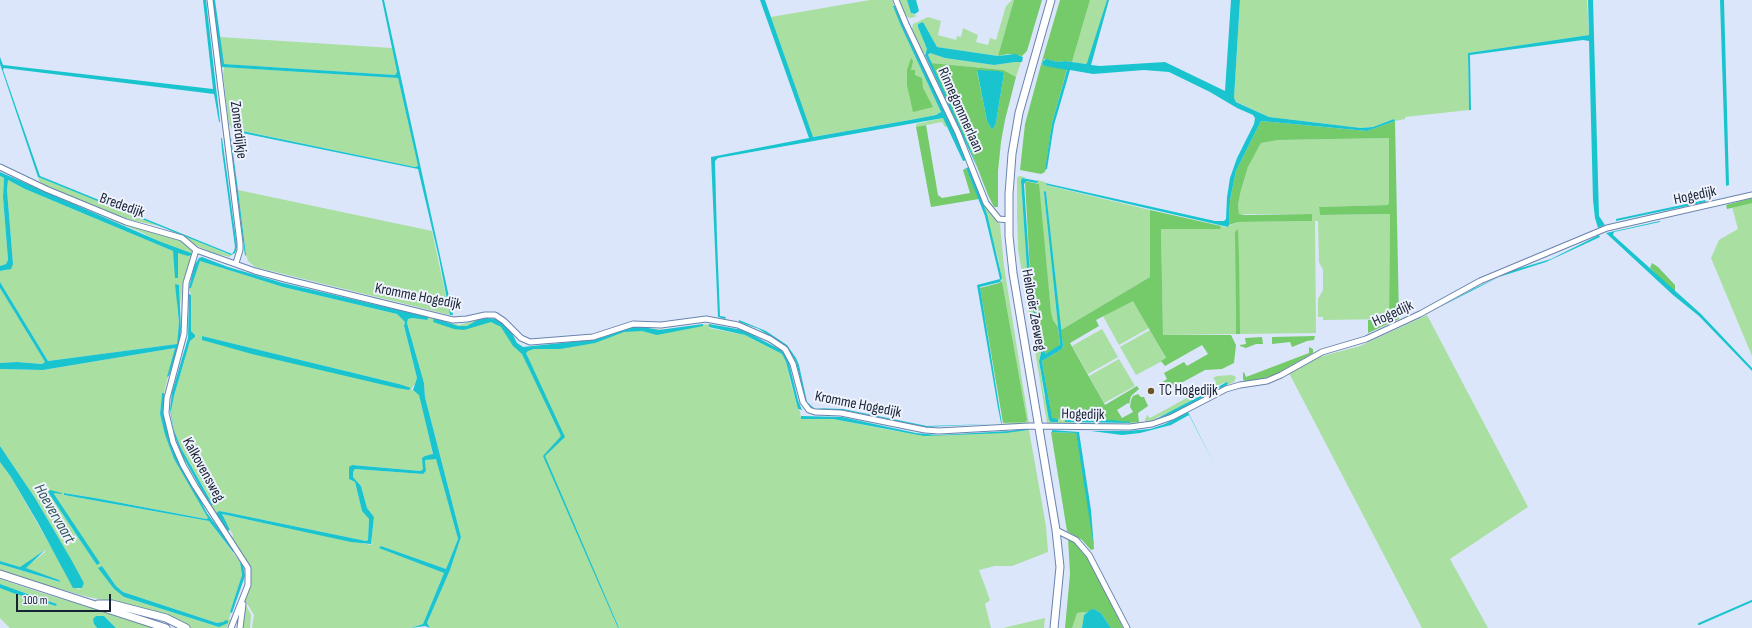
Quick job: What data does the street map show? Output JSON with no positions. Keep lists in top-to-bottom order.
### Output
{
  "streets": {
    "street": [
      "Rinnegommerlaan",
      "Zomerdijkje",
      "Hogedijk",
      "Brededijk",
      "Kromme Hogedijk",
      "Heilooër Zeeweg",
      "Kalkovensweg"
    ]
  },
  "crossings": [
    ["Rinnegommerlaan", "Heilooër Zeeweg"],
    ["Zomerdijkje", "Brededijk"],
    ["Zomerdijkje", "Kromme Hogedijk"],
    ["Hogedijk", "Kromme Hogedijk"],
    ["Hogedijk", "Heilooër Zeeweg"],
    ["Brededijk", "Kromme Hogedijk"],
    ["Brededijk", "Kalkovensweg"],
    ["Kromme Hogedijk", "Heilooër Zeeweg"]
  ],
  "water": ["Hoevervaart"],
  "places": ["TC Hogedijk"],
  "scale_bar": "100 m"
}
